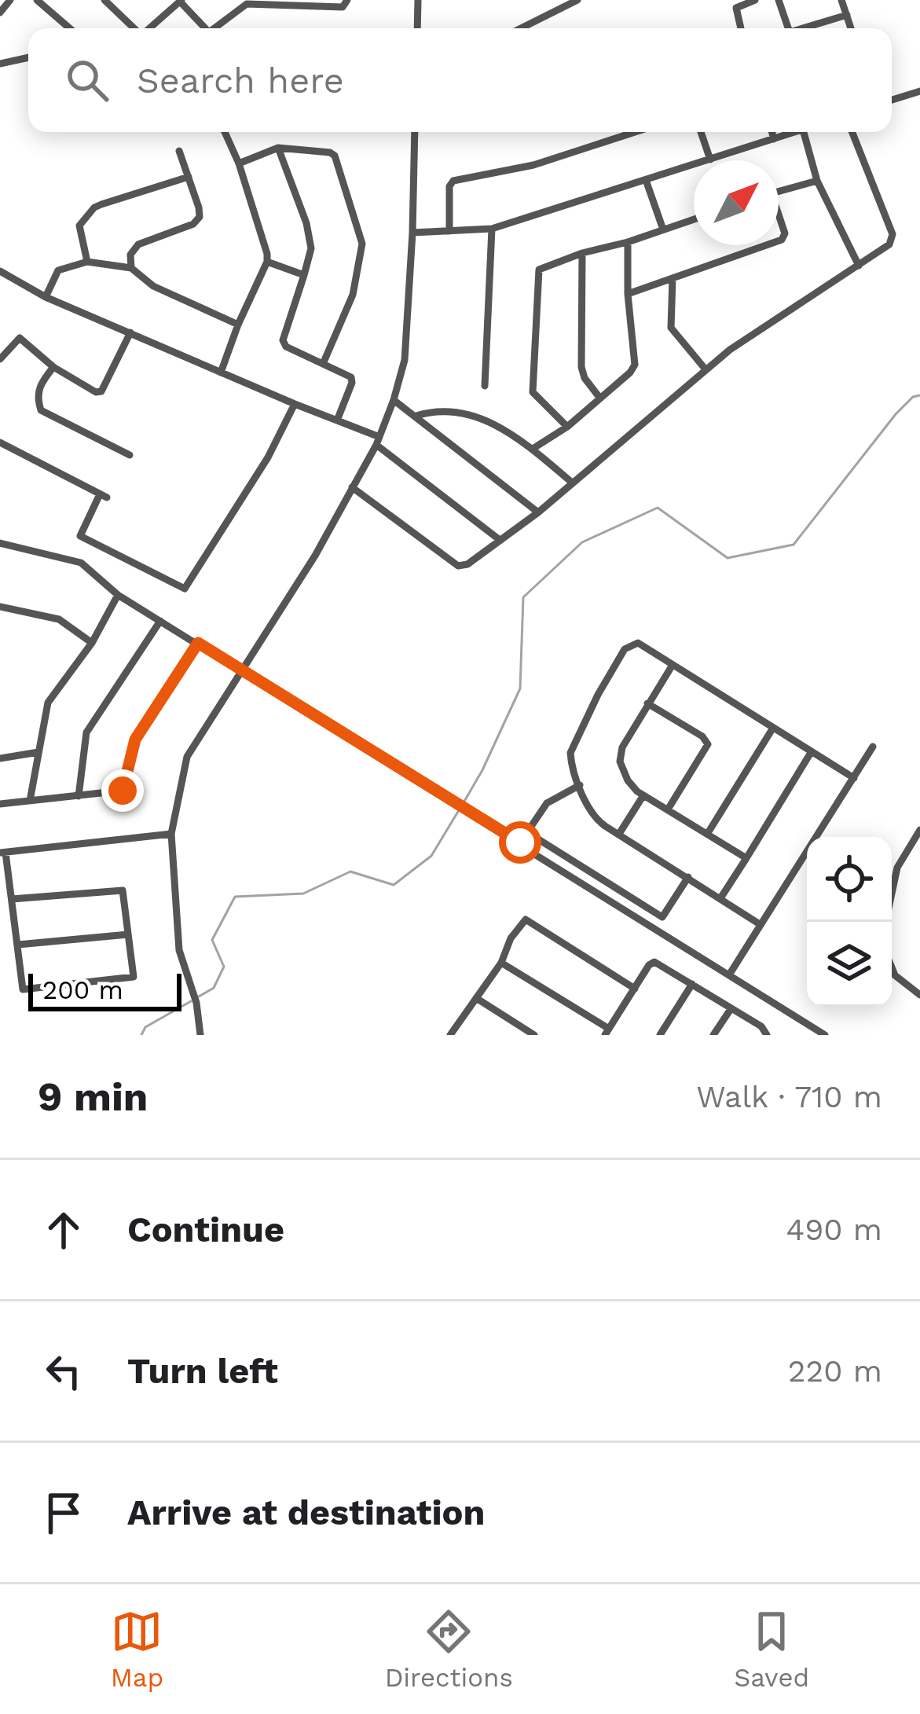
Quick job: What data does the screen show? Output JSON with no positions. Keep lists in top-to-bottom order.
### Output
{
  "scale_bar": "200 m",
  "north": "top right",
  "page": {
    "search": "Search here",
    "scale": "200 m",
    "heading": ["9 min", "Walk · 710 m"],
    "list": [
      ["Continue", "490 m"],
      ["Turn left", "220 m"],
      "Arrive at destination"
    ],
    "nav": ["Map", "Directions", "Saved"]
  }
}
